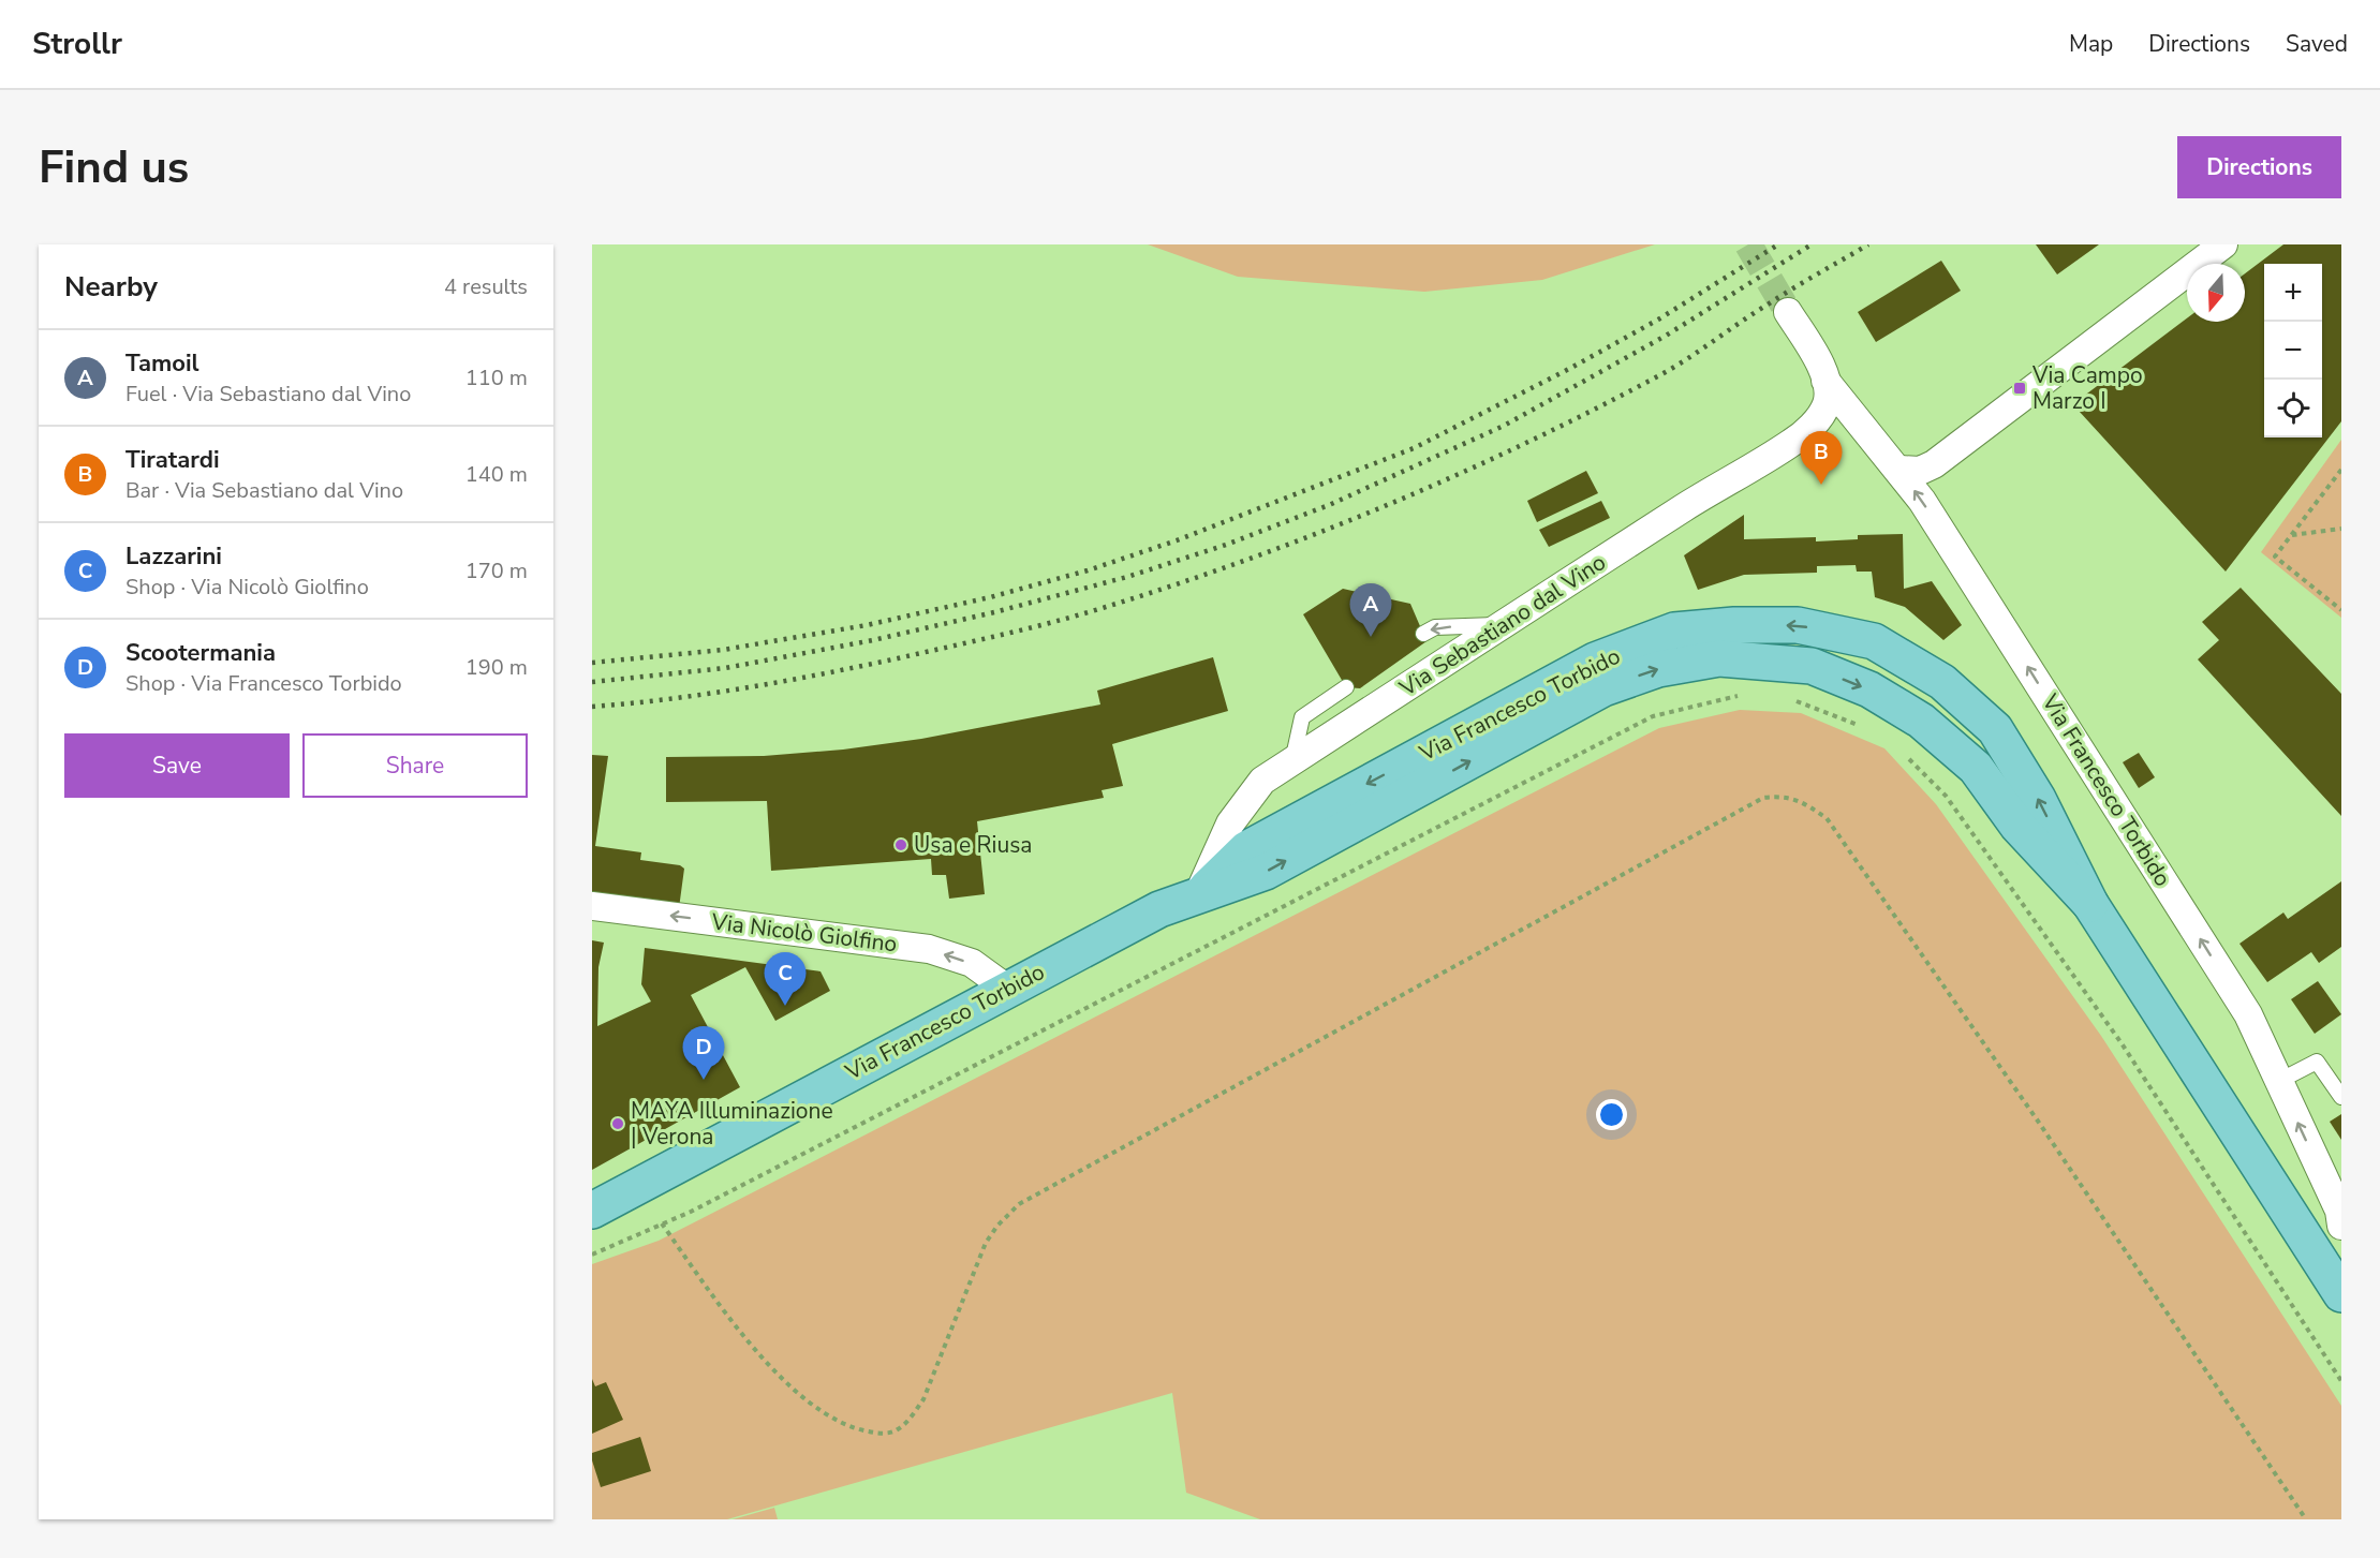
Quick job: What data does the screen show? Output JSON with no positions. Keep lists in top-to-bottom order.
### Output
{
  "streets": {
    "main road": ["Via Francesco Torbido"],
    "street": ["Via Sebastiano dal Vino", "Via Nicolò Giolfino"]
  },
  "crossings": [
    ["Via Sebastiano dal Vino", "Via Francesco Torbido"],
    ["Via Francesco Torbido", "Via Nicolò Giolfino"]
  ],
  "one_way": ["Via Nicolò Giolfino"],
  "places": {
    "transit": ["Via Campo Marzo I"],
    "other": ["Usa e Riusa", "MAYA Illuminazione | Verona"]
  },
  "north": "bottom",
  "page": {
    "header": "Strollr",
    "nav": ["Map", "Directions", "Saved"],
    "buttons": [
      "Directions",
      ["Save", "Share"]
    ],
    "title": "Find us",
    "heading": ["Nearby", "4 results"],
    "map_buttons": ["+", "−"],
    "list": [
      {
        "mark": "A",
        "name": "Tamoil",
        "note": "Fuel · Via Sebastiano dal Vino",
        "value": "110 m"
      },
      {
        "mark": "B",
        "name": "Tiratardi",
        "note": "Bar · Via Sebastiano dal Vino",
        "value": "140 m"
      },
      {
        "mark": "C",
        "name": "Lazzarini",
        "note": "Shop · Via Nicolò Giolfino",
        "value": "170 m"
      },
      {
        "mark": "D",
        "name": "Scootermania",
        "note": "Shop · Via Francesco Torbido",
        "value": "190 m"
      }
    ],
    "pins": [
      "B",
      "A",
      "C",
      "D"
    ]
  }
}
